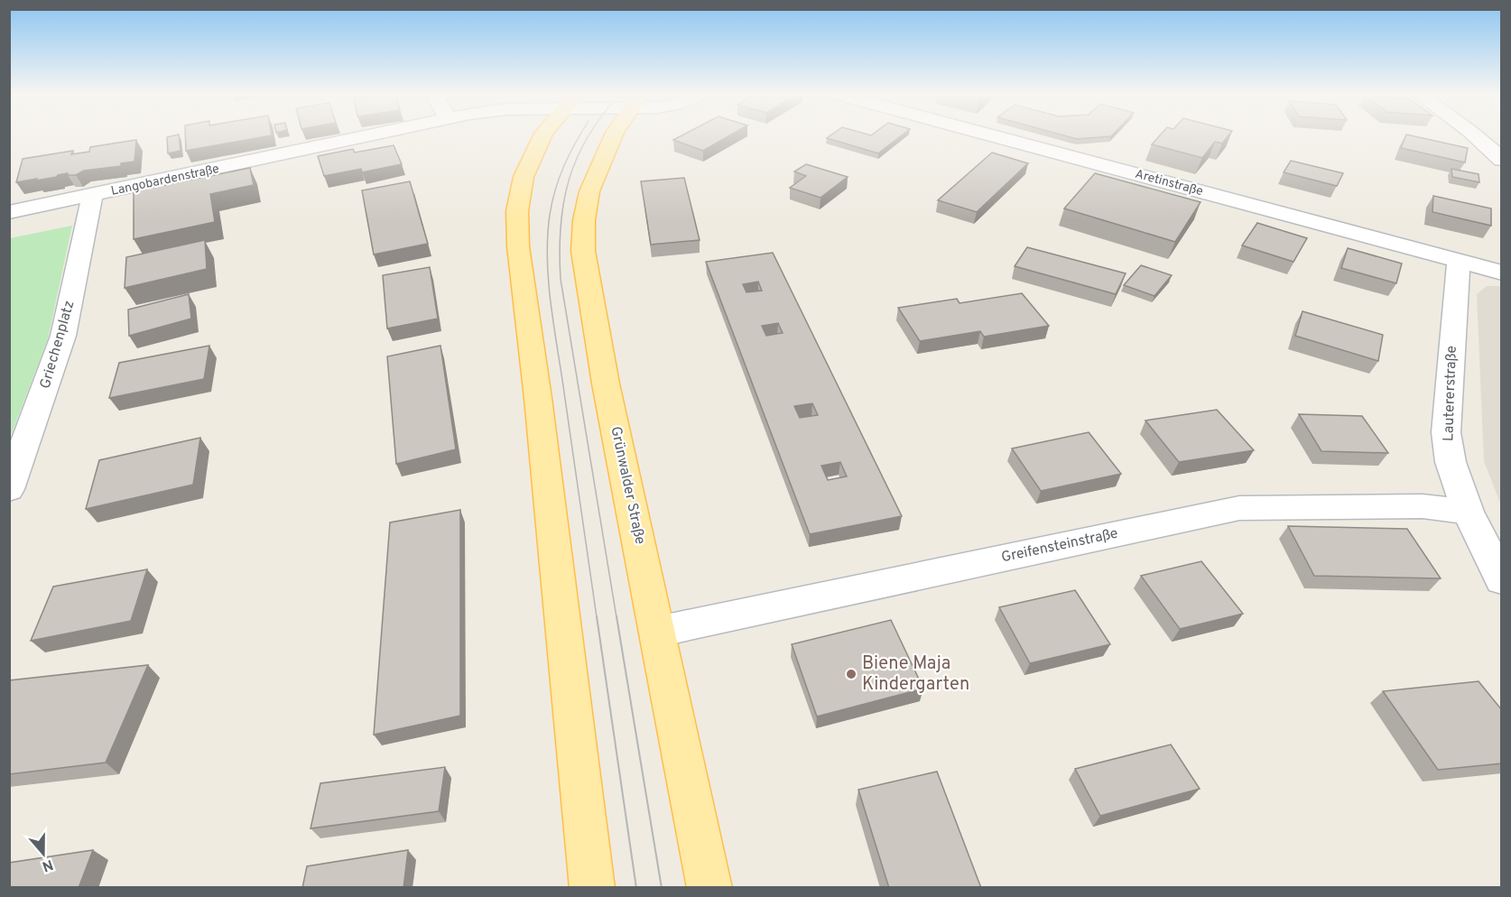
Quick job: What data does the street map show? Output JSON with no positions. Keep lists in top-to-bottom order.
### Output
{
  "streets": {
    "main road": ["Grünwalder Straße"],
    "street": [
      "Langobardenstraße",
      "Aretinstraße",
      "Griechenplatz",
      "Lautererstraße",
      "Greifensteinstraße"
    ]
  },
  "crossings": [
    ["Langobardenstraße", "Griechenplatz"],
    ["Aretinstraße", "Lautererstraße"],
    ["Lautererstraße", "Greifensteinstraße"],
    ["Grünwalder Straße", "Greifensteinstraße"]
  ],
  "places": ["Biene Maja Kindergarten"],
  "north": "bottom"
}
